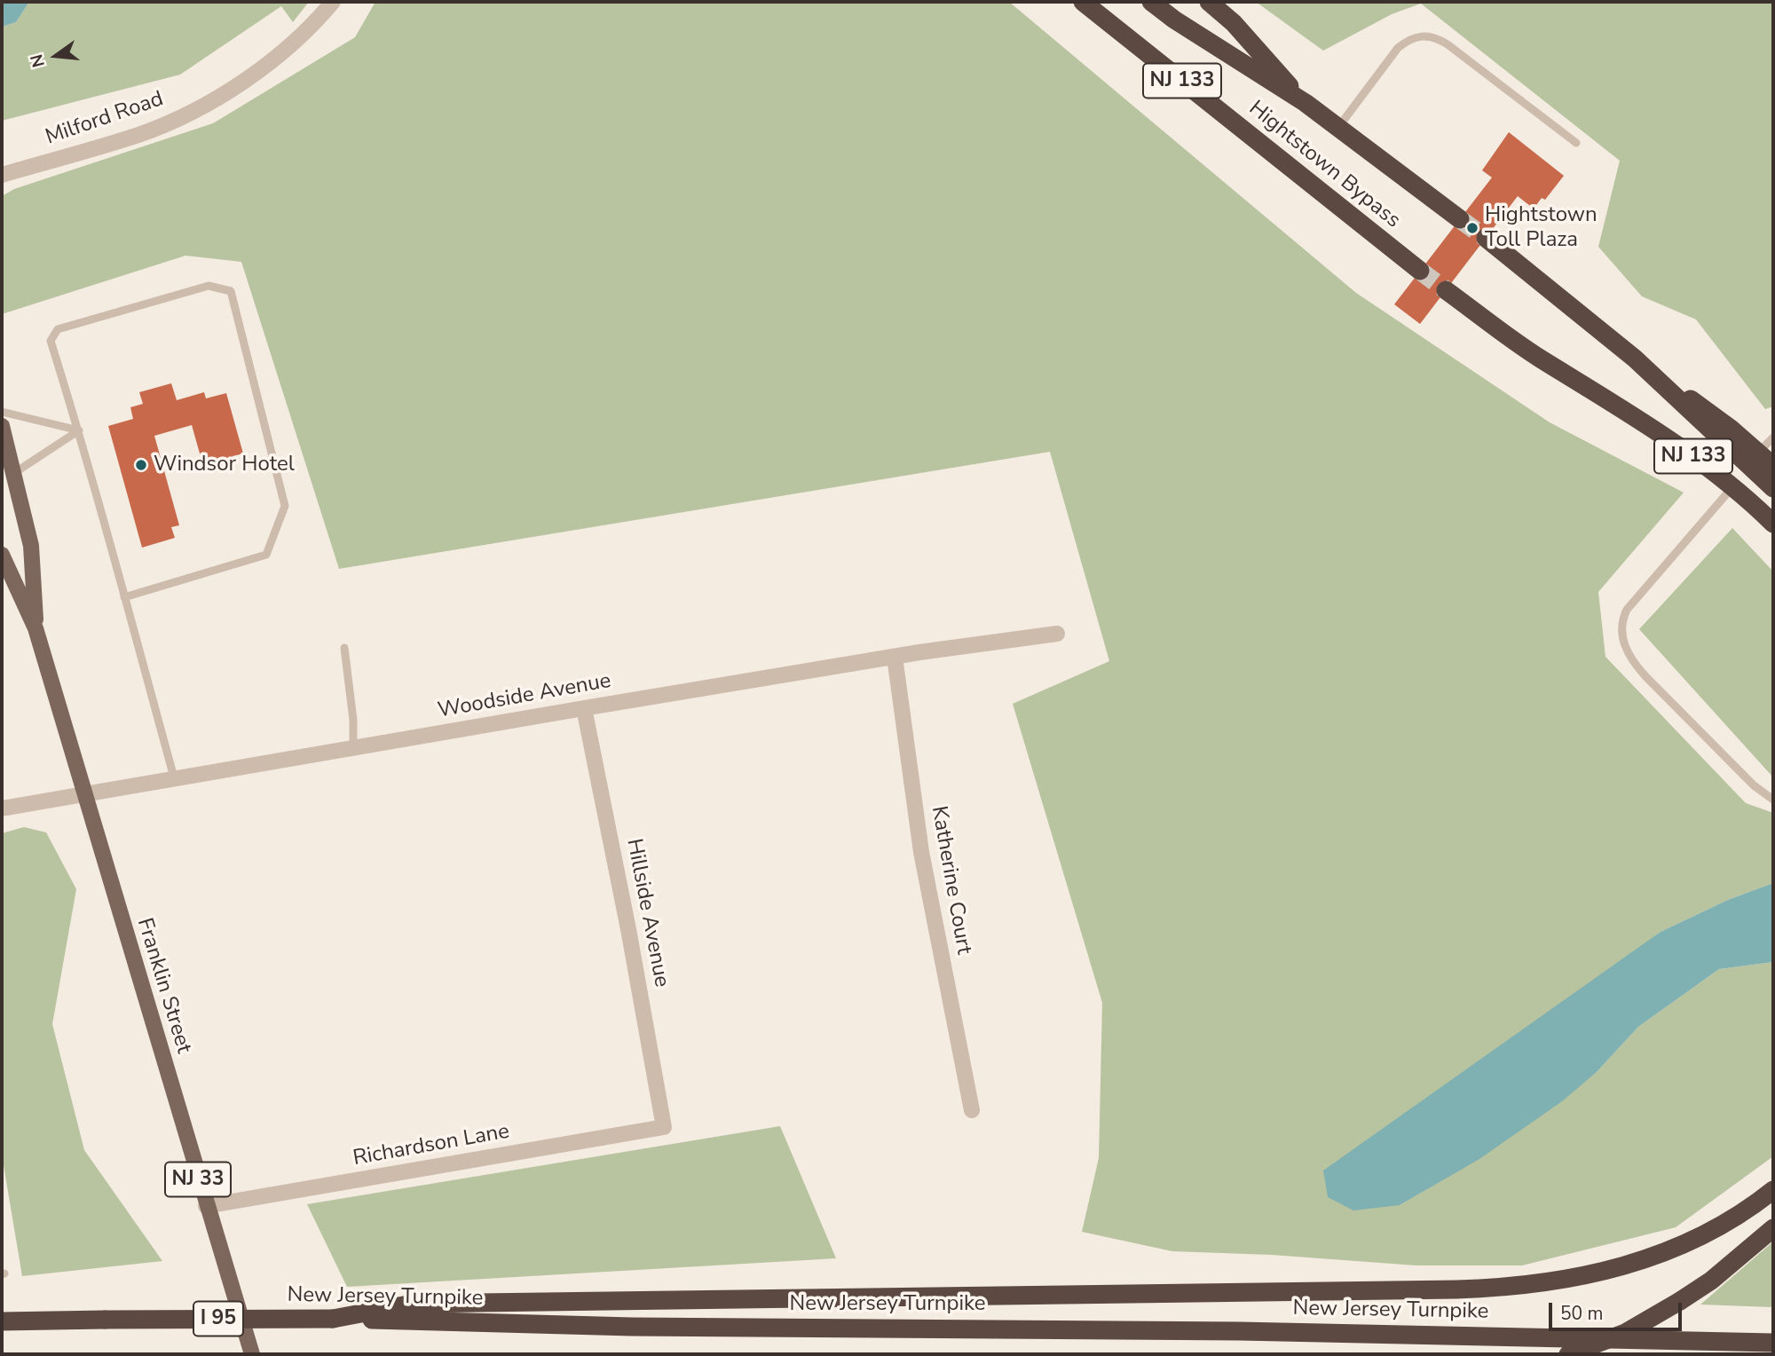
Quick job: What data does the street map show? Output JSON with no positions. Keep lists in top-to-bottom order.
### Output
{
  "streets": {
    "highway": [
      "NJ 133",
      "Hightstown Bypass",
      "New Jersey Turnpike",
      "I 95"
    ],
    "main road": ["Franklin Street", "NJ 33"],
    "street": [
      "Milford Road",
      "Woodside Avenue",
      "Katherine Court",
      "Hillside Avenue",
      "Richardson Lane"
    ]
  },
  "crossings": [
    ["Woodside Avenue", "Katherine Court"],
    ["Woodside Avenue", "Hillside Avenue"],
    ["Woodside Avenue", "Franklin Street"],
    ["Hillside Avenue", "Richardson Lane"],
    ["Franklin Street", "Richardson Lane"],
    ["Franklin Street", "NJ 33"]
  ],
  "places": ["Hightstown Toll Plaza", "Windsor Hotel"],
  "scale_bar": "50 m",
  "north": "left"
}
